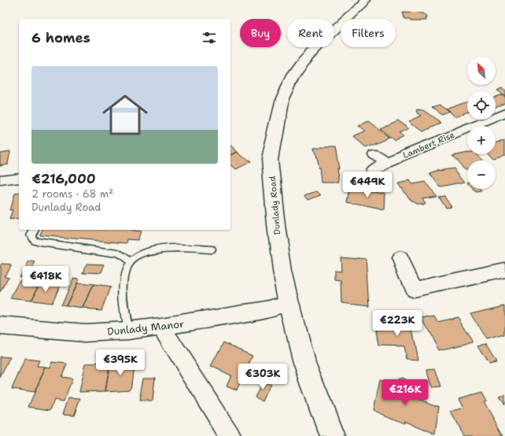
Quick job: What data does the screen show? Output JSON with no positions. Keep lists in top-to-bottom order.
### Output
{
  "streets": {
    "street": ["Lambert Rise", "Dunlady Road", "Dunlady Manor"]
  },
  "crossings": [
    ["Dunlady Road", "Dunlady Manor"]
  ],
  "north": "top left",
  "page": {
    "chip": ["Buy", "Rent", "Filters"],
    "heading": "6 homes",
    "map_buttons": ["+", "−"],
    "list": [
      {
        "name": "€216,000",
        "note": "2 rooms · 68 m² · Dunlady Road"
      }
    ],
    "price": [
      "€449K",
      "€418K",
      "€223K",
      "€395K",
      "€303K",
      "€216K"
    ]
  }
}
